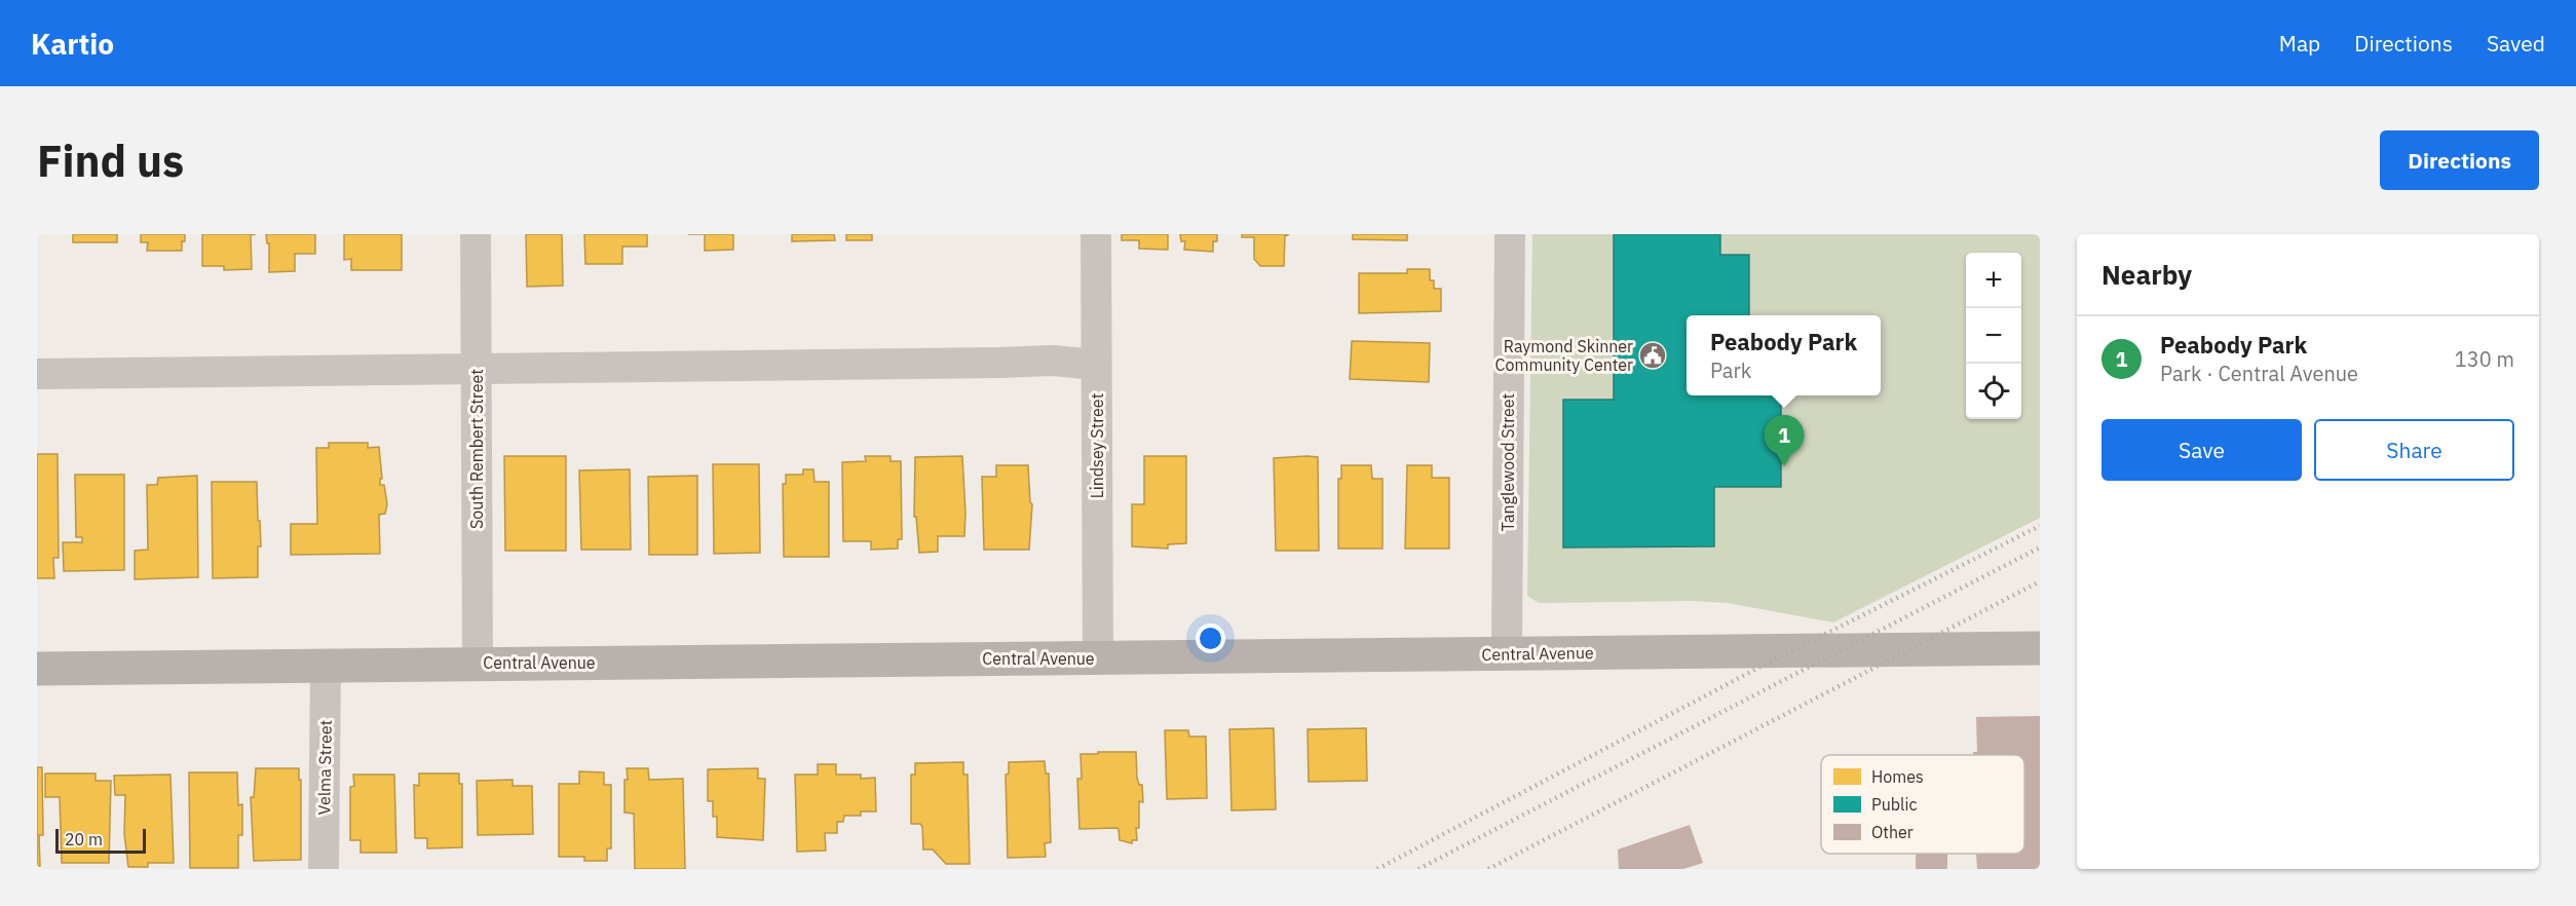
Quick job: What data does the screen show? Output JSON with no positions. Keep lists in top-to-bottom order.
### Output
{
  "streets": {
    "main road": ["Central Avenue"],
    "street": [
      "Lindsey Street",
      "South Rembert Street",
      "Tanglewood Street",
      "Velma Street"
    ]
  },
  "crossings": [
    ["Lindsey Street", "Central Avenue"],
    ["South Rembert Street", "Central Avenue"],
    ["Tanglewood Street", "Central Avenue"],
    ["Central Avenue", "Velma Street"]
  ],
  "places": {
    "public building": ["Raymond Skinner Community Center"]
  },
  "legend": ["Homes", "Public", "Other"],
  "scale_bar": "20 m",
  "page": {
    "header": "Kartio",
    "nav": ["Map", "Directions", "Saved"],
    "buttons": [
      "Directions",
      ["Save", "Share"]
    ],
    "title": "Find us",
    "heading": "Nearby",
    "map_buttons": ["+", "−"],
    "list": [
      {
        "mark": "1",
        "name": "Peabody Park",
        "note": "Park · Central Avenue",
        "value": "130 m"
      }
    ],
    "popup": ["Peabody Park", "Park"],
    "pins": "1",
    "scale": "20 m"
  }
}
